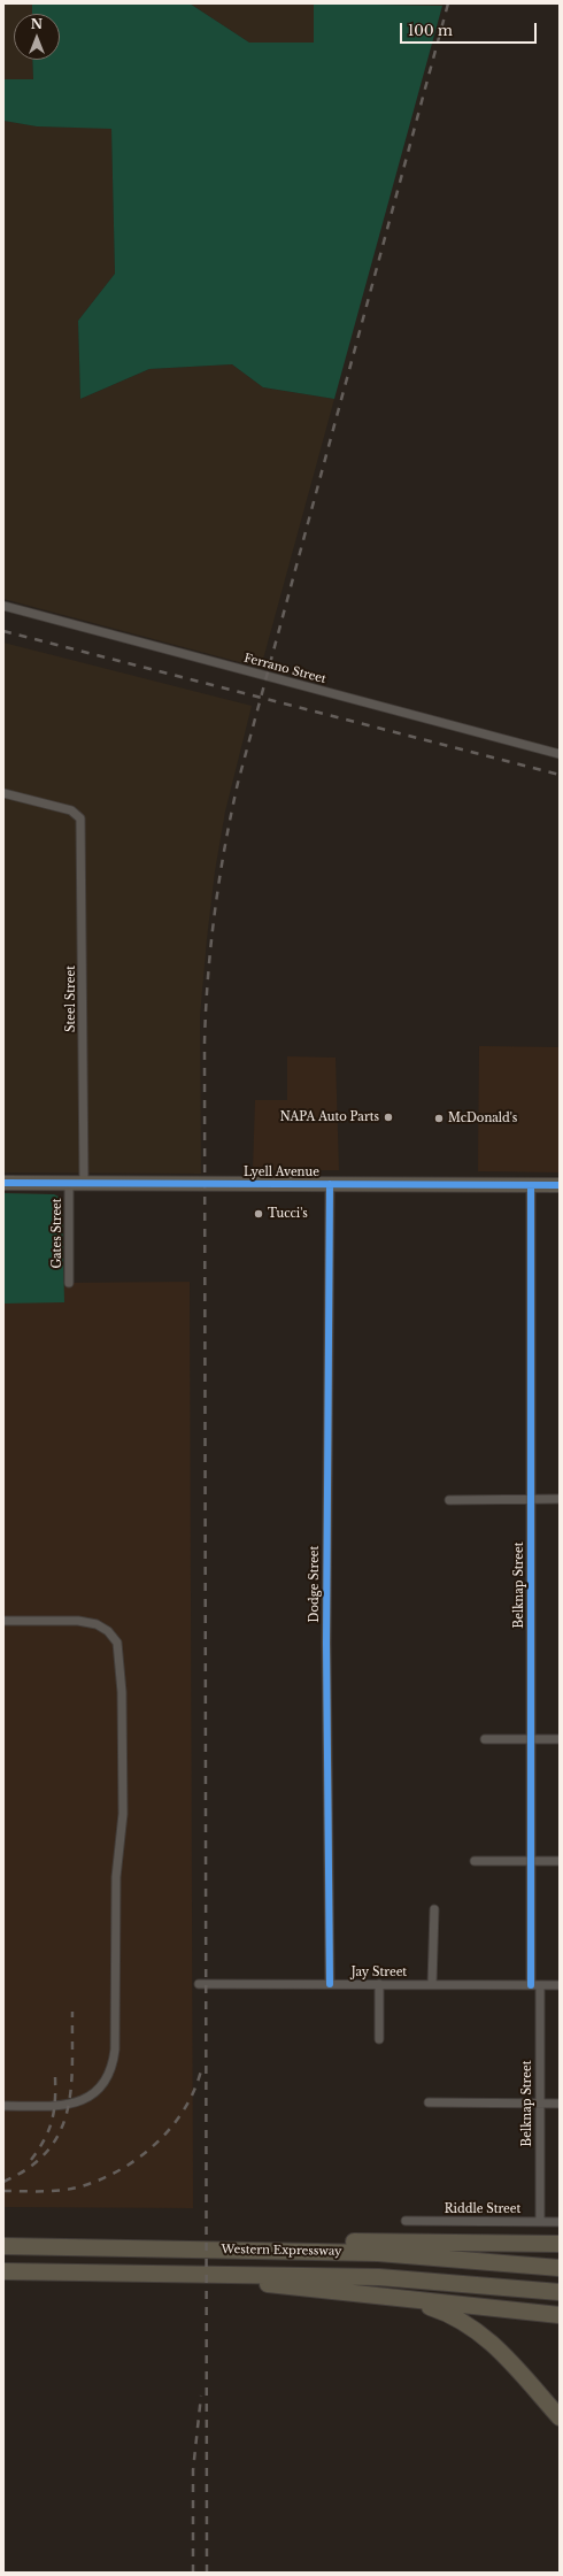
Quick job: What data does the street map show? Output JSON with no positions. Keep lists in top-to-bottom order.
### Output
{
  "streets": {
    "highway": ["Western Expressway"],
    "main road": ["Lyell Avenue"],
    "street": [
      "Ferrano Street",
      "Steel Street",
      "Gates Street",
      "Dodge Street",
      "Belknap Street",
      "Jay Street",
      "Riddle Street"
    ]
  },
  "crossings": [
    ["Steel Street", "Lyell Avenue"],
    ["Lyell Avenue", "Gates Street"],
    ["Lyell Avenue", "Dodge Street"],
    ["Lyell Avenue", "Belknap Street"],
    ["Dodge Street", "Jay Street"],
    ["Belknap Street", "Jay Street"],
    ["Belknap Street", "Riddle Street"]
  ],
  "places": ["NAPA Auto Parts", "McDonald's", "Tucci's"],
  "scale_bar": "100 m",
  "north": "top"
}
